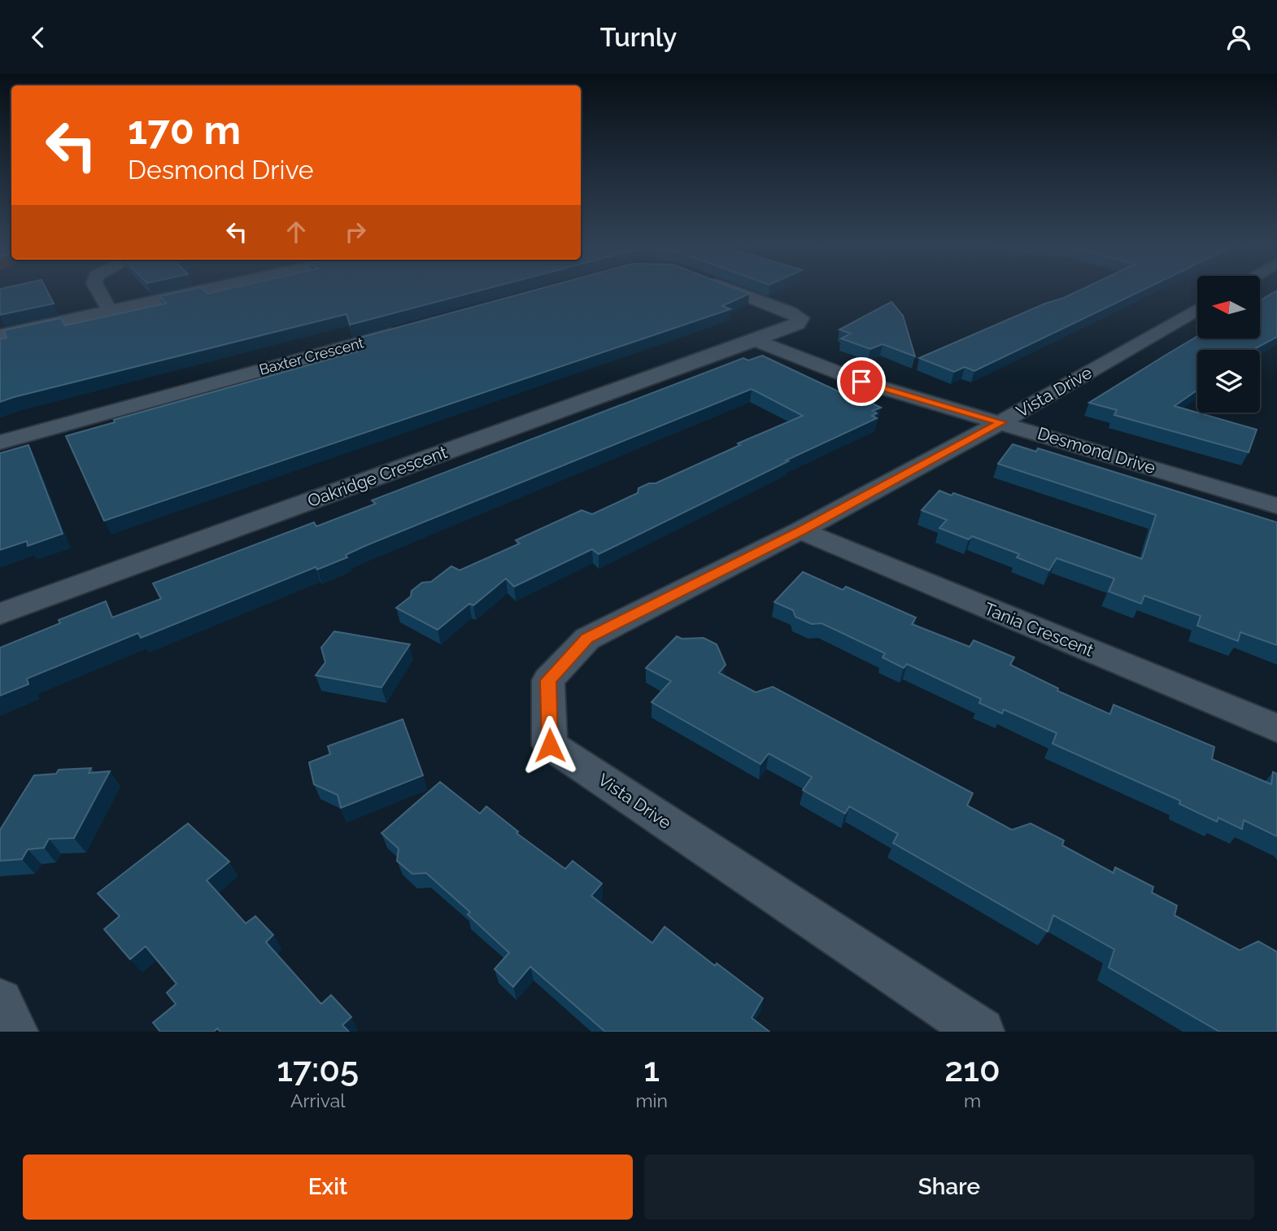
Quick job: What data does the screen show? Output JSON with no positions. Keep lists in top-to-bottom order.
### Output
{
  "streets": {
    "street": [
      "Baxter Crescent",
      "Vista Drive",
      "Desmond Drive",
      "Oakridge Crescent",
      "Tania Crescent"
    ]
  },
  "crossings": [
    ["Vista Drive", "Desmond Drive"],
    ["Vista Drive", "Tania Crescent"],
    ["Desmond Drive", "Oakridge Crescent"]
  ],
  "north": "left",
  "page": {
    "header": "Turnly",
    "turn": ["170 m", "Desmond Drive"],
    "eta": [
      "17:05",
      "Arrival",
      "1",
      "min",
      "210",
      "m"
    ],
    "buttons": ["Exit", "Share"]
  }
}
